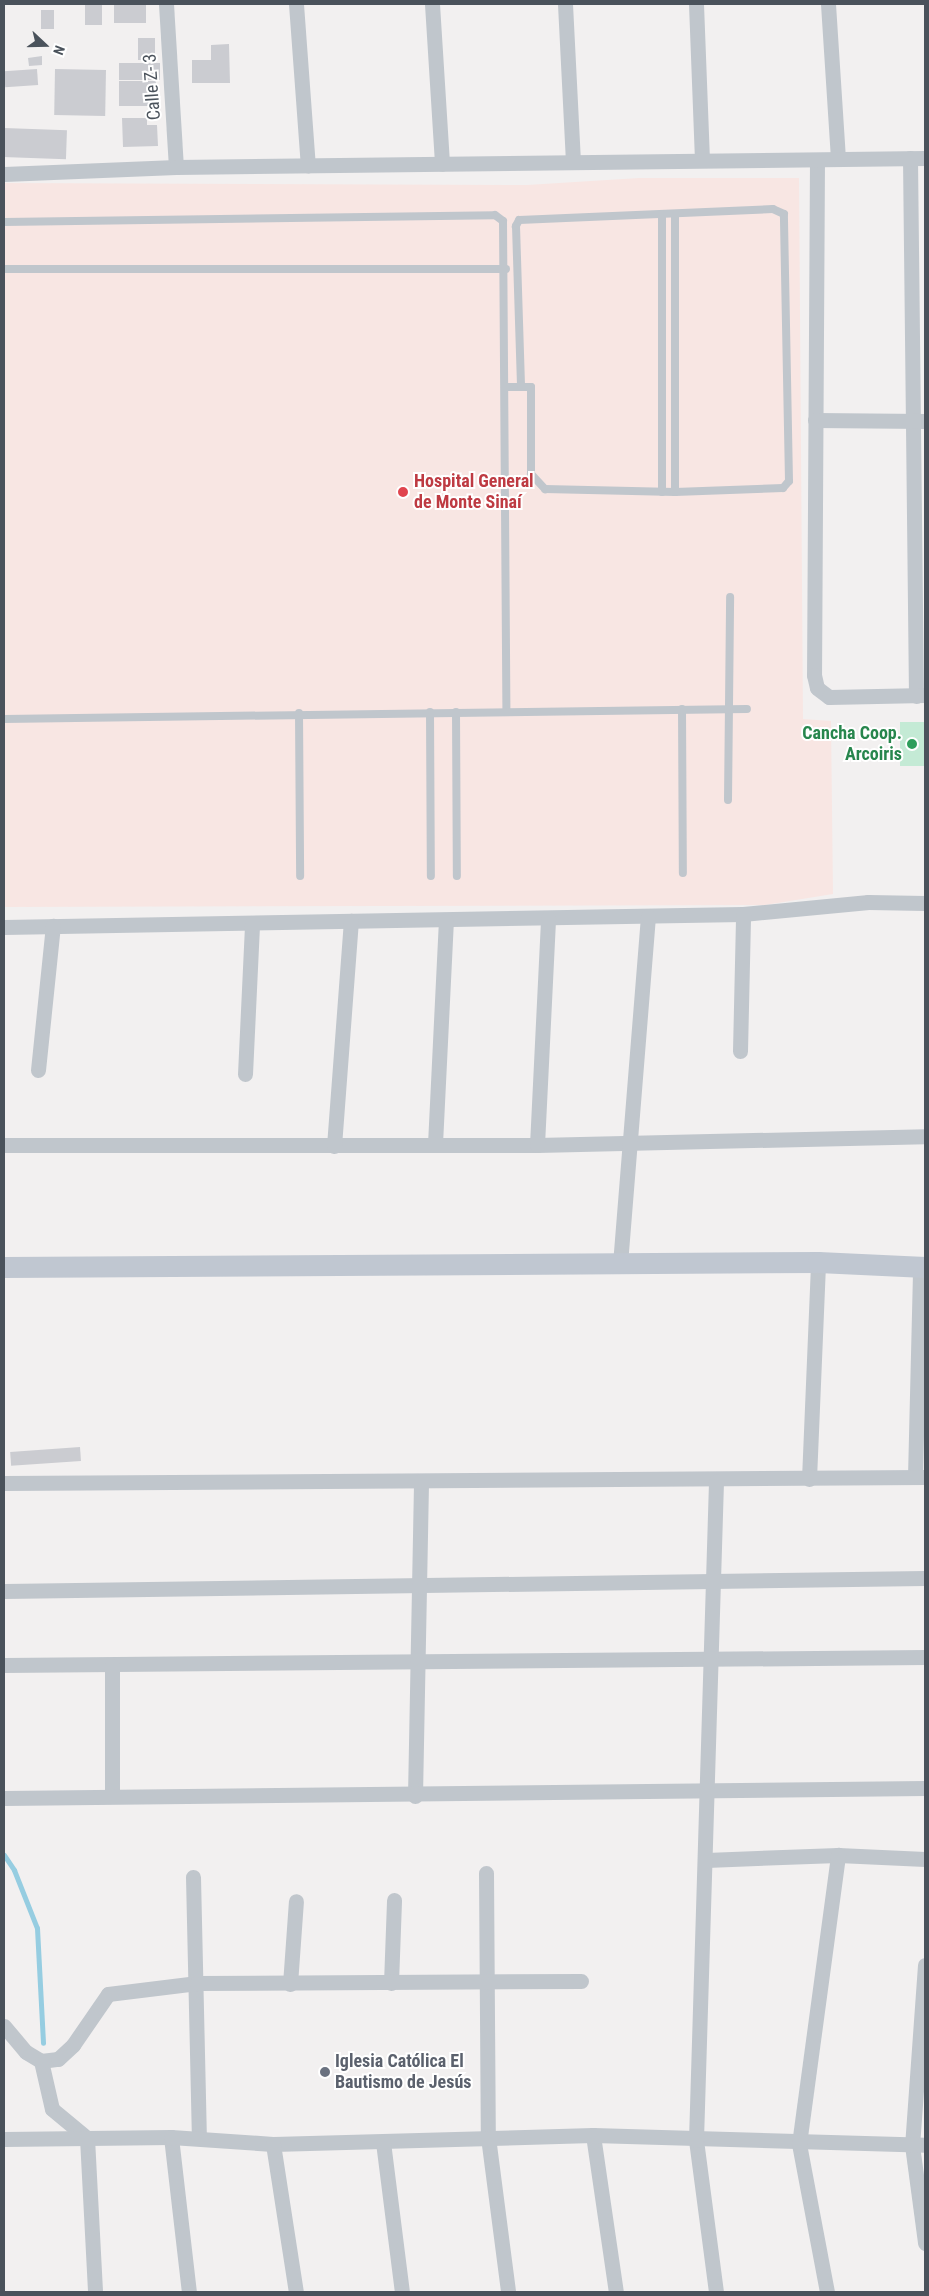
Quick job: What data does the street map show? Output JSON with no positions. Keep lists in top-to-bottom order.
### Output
{
  "streets": {
    "street": ["Calle Z- 3"]
  },
  "places": ["Hospital General de Monte Sinaí", "Cancha Coop. Arcoiris", "Iglesia Católica El Bautismo de Jesús"],
  "north": "right"
}
